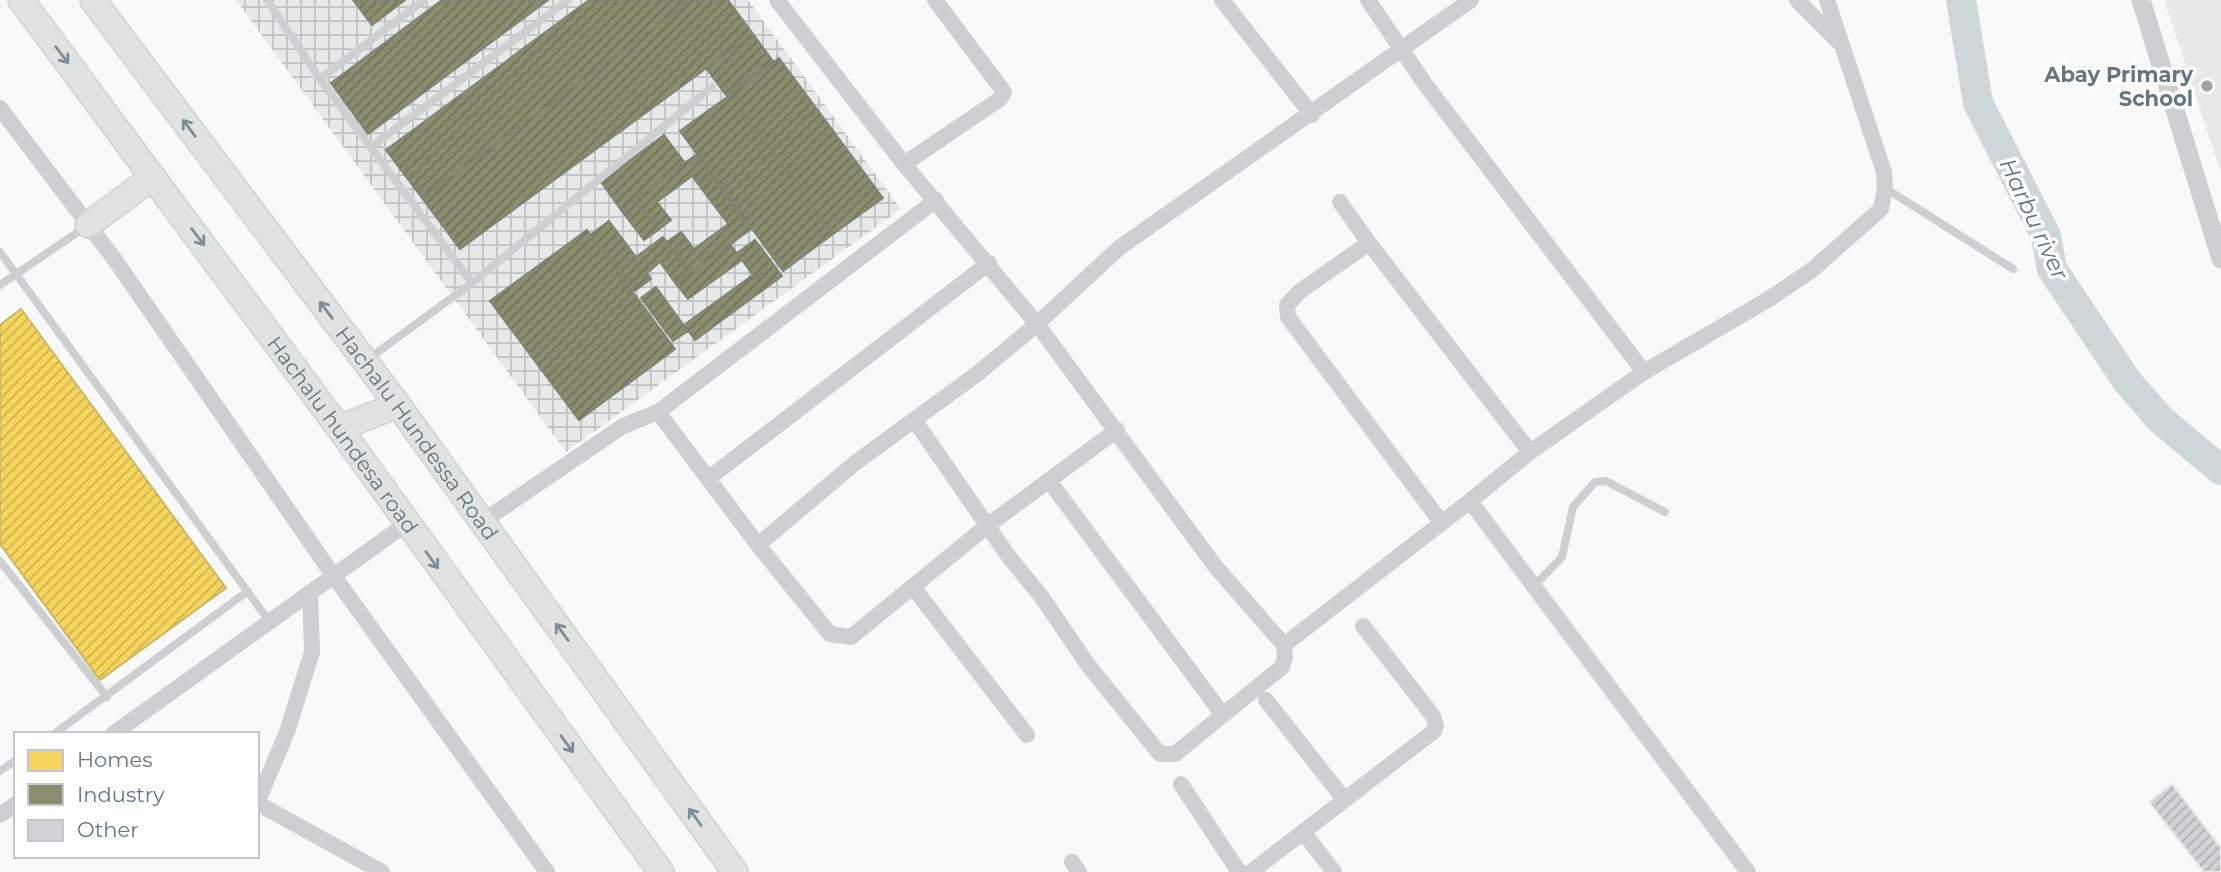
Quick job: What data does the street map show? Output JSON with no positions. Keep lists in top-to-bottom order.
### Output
{
  "streets": {
    "main road": ["Hachalu Hundessa Road", "Hachalu hundesa road"]
  },
  "one_way": ["Hachalu Hundessa Road", "Hachalu hundesa road"],
  "water": ["Harbu river"],
  "places": ["Abay Primary School"],
  "legend": ["Homes", "Industry", "Other"]
}
